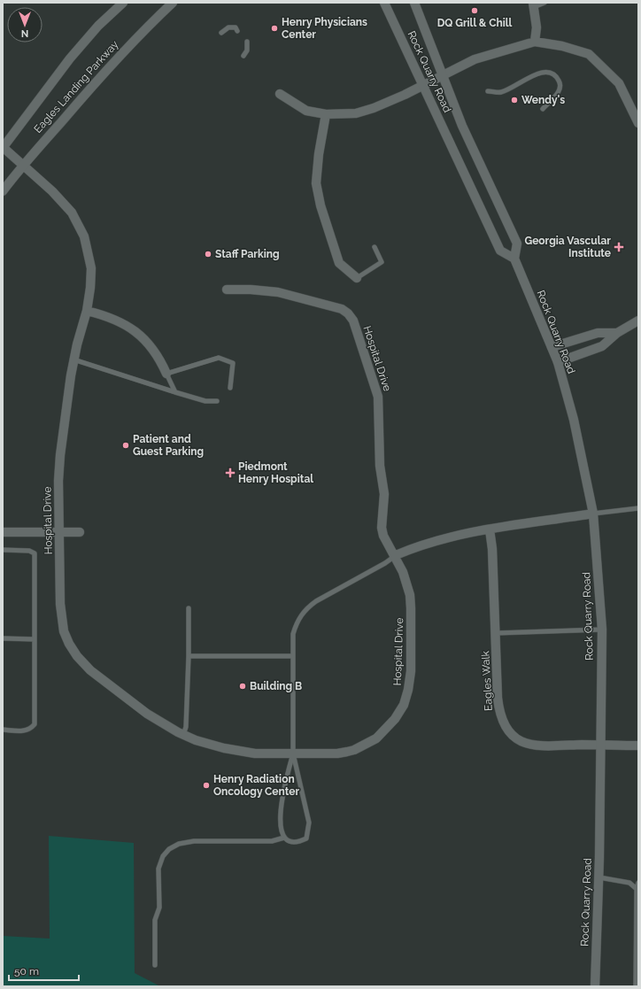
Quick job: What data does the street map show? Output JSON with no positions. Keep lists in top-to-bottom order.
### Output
{
  "streets": {
    "street": [
      "Rock Quarry Road",
      "Eagles Landing Parkway",
      "Hospital Drive",
      "Eagles Walk"
    ]
  },
  "crossings": [
    ["Rock Quarry Road", "Eagles Walk"],
    ["Eagles Landing Parkway", "Hospital Drive"]
  ],
  "places": {
    "other": [
      "DQ Grill & Chill",
      "Henry Physicians Center",
      "Wendy's",
      "Staff Parking",
      "Patient and Guest Parking",
      "Building B",
      "Henry Radiation Oncology Center"
    ],
    "health": ["Georgia Vascular Institute", "Piedmont Henry Hospital"]
  },
  "scale_bar": "50 m",
  "north": "bottom"
}
